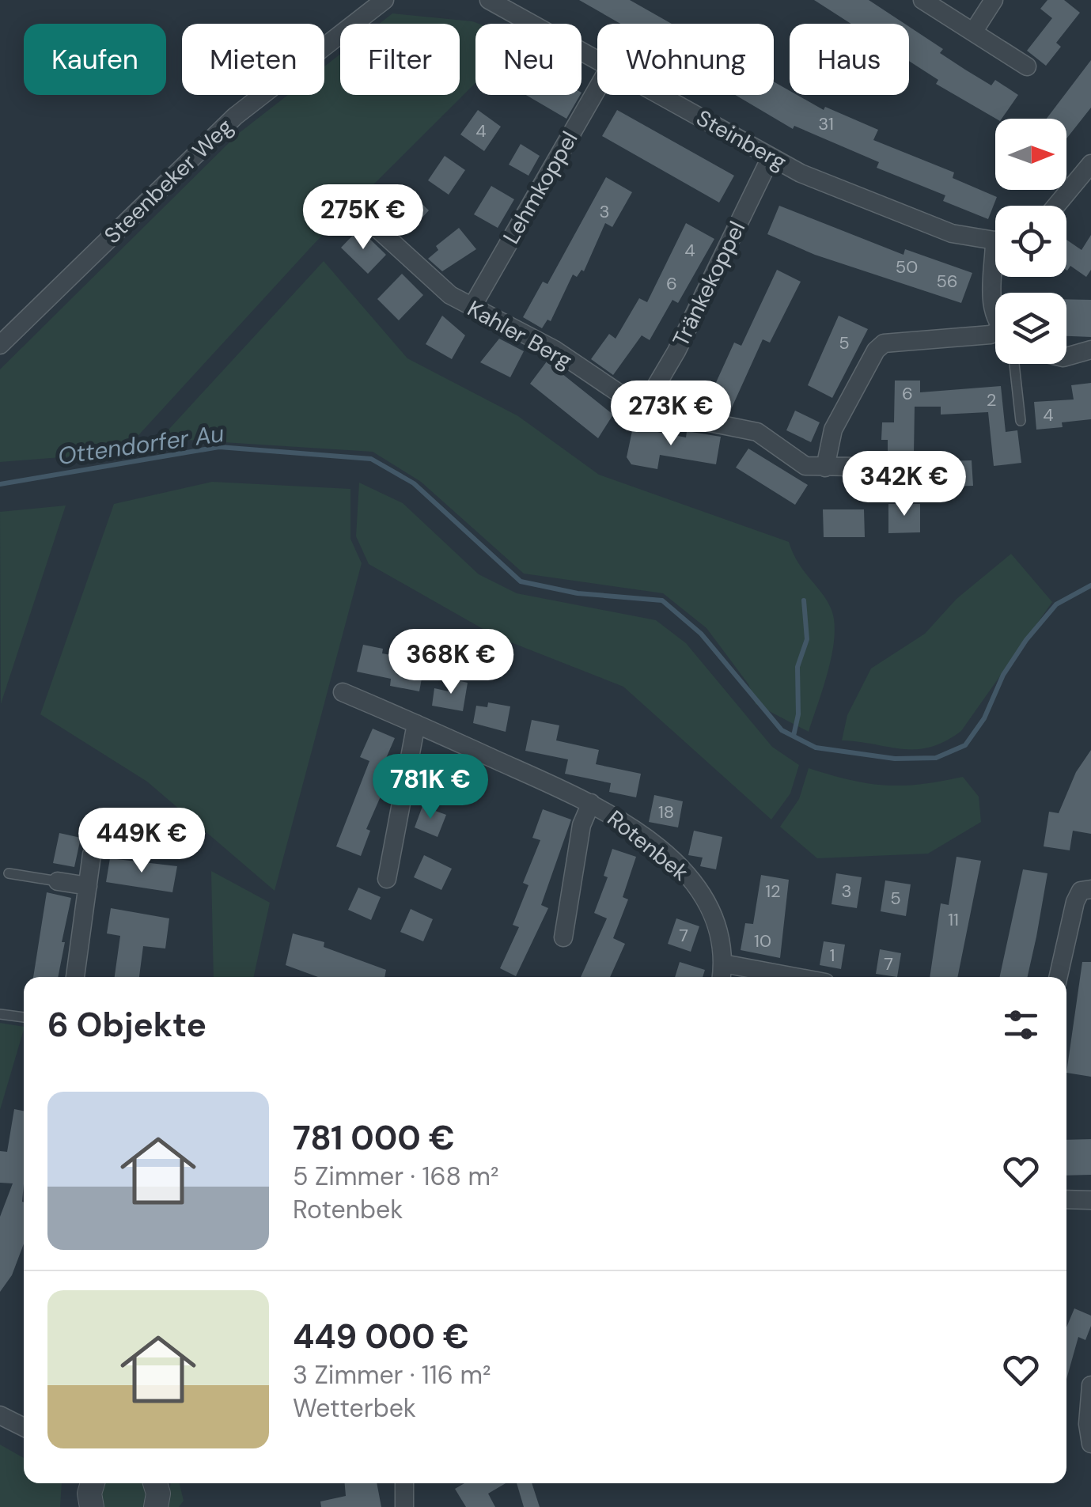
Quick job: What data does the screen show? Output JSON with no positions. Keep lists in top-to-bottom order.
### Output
{
  "streets": {
    "street": [
      "Steinberg",
      "Steenbeker Weg",
      "Lehmkoppel",
      "Tränkekoppel",
      "Kahler Berg",
      "Rotenbek"
    ]
  },
  "crossings": [
    ["Steinberg", "Tränkekoppel"],
    ["Lehmkoppel", "Kahler Berg"],
    ["Tränkekoppel", "Kahler Berg"]
  ],
  "water": ["Ottendorfer Au"],
  "house_numbers": [
    "31",
    "4",
    "3",
    "4",
    "50",
    "56",
    "6",
    "5",
    "6",
    "2",
    "4",
    "18",
    "12",
    "3",
    "5",
    "11",
    "7",
    "10",
    "1",
    "7"
  ],
  "north": "right",
  "page": {
    "chip": [
      "Kaufen",
      "Mieten",
      "Filter",
      "Neu",
      "Wohnung",
      "Haus"
    ],
    "price": [
      "275K €",
      "273K €",
      "342K €",
      "368K €",
      "781K €",
      "449K €"
    ],
    "heading": "6 Objekte",
    "list": [
      {
        "name": "781 000 €",
        "note": "5 Zimmer · 168 m² · Rotenbek"
      },
      {
        "name": "449 000 €",
        "note": "3 Zimmer · 116 m² · Wetterbek"
      }
    ]
  }
}
